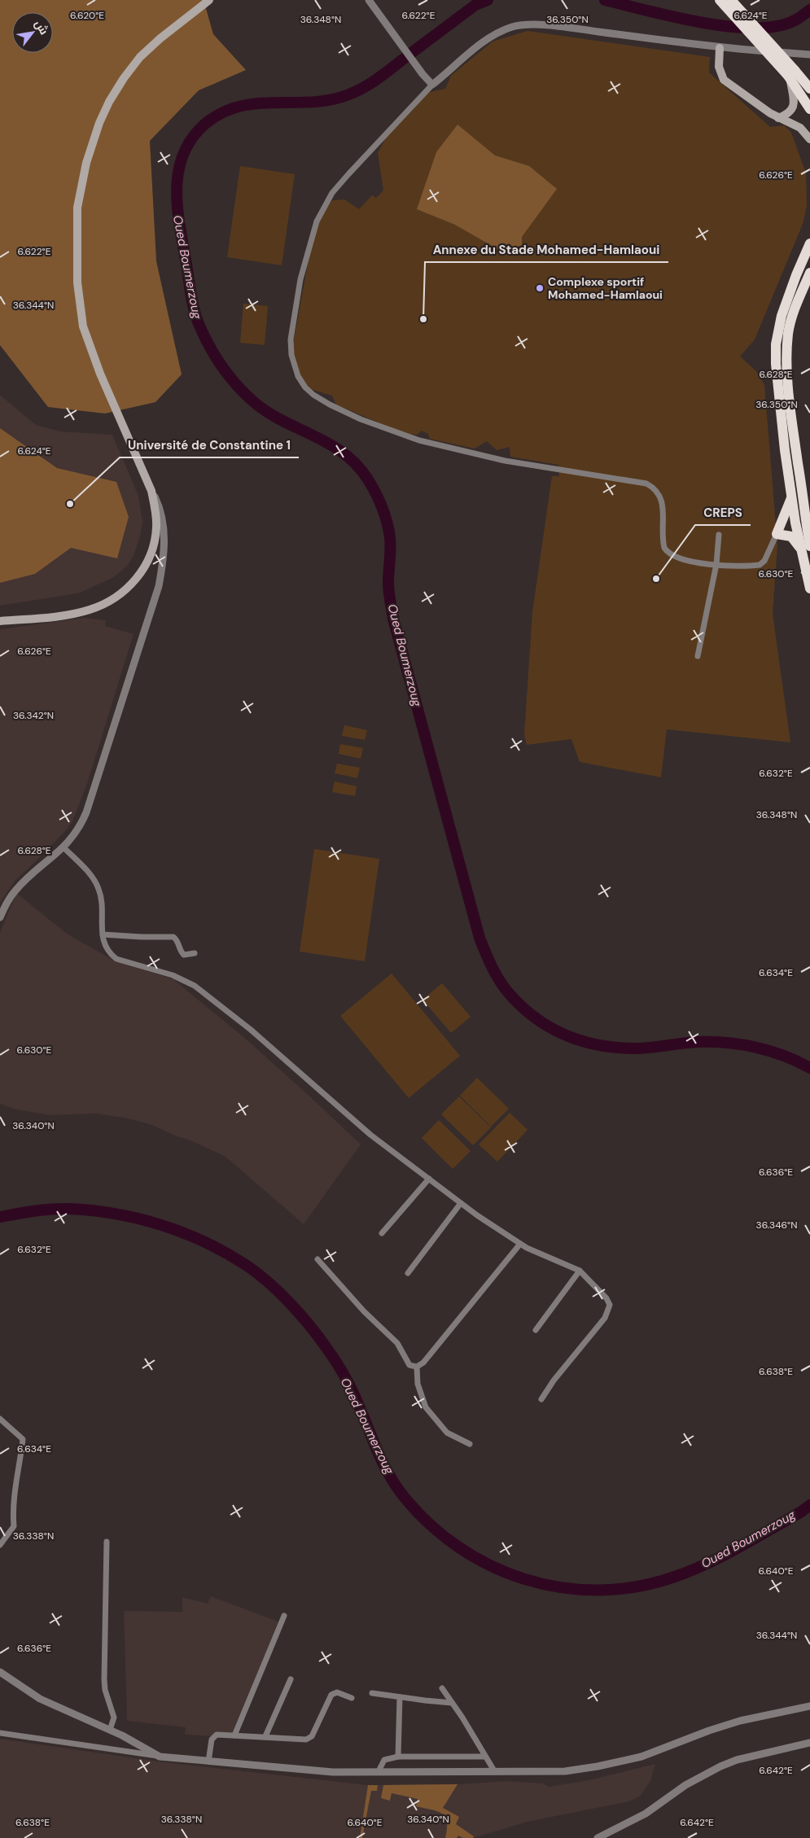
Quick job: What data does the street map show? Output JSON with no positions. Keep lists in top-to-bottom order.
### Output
{
  "water": ["Oued Boumerzoug"],
  "places": [
    "Complexe sportif Mohamed-Hamlaoui",
    "Annexe du Stade Mohamed-Hamlaoui",
    "Université de Constantine 1",
    "CREPS"
  ],
  "north": "top right",
  "coordinates": [
    "6.620°E",
    "6.622°E",
    "6.624°E",
    "36.348°N",
    "36.350°N",
    "6.626°E",
    "36.344°N",
    "6.628°E",
    "6.630°E",
    "36.342°N",
    "6.632°E",
    "6.634°E",
    "36.340°N",
    "6.636°E",
    "36.346°N",
    "6.638°E",
    "36.338°N",
    "6.640°E",
    "6.642°E"
  ]
}
